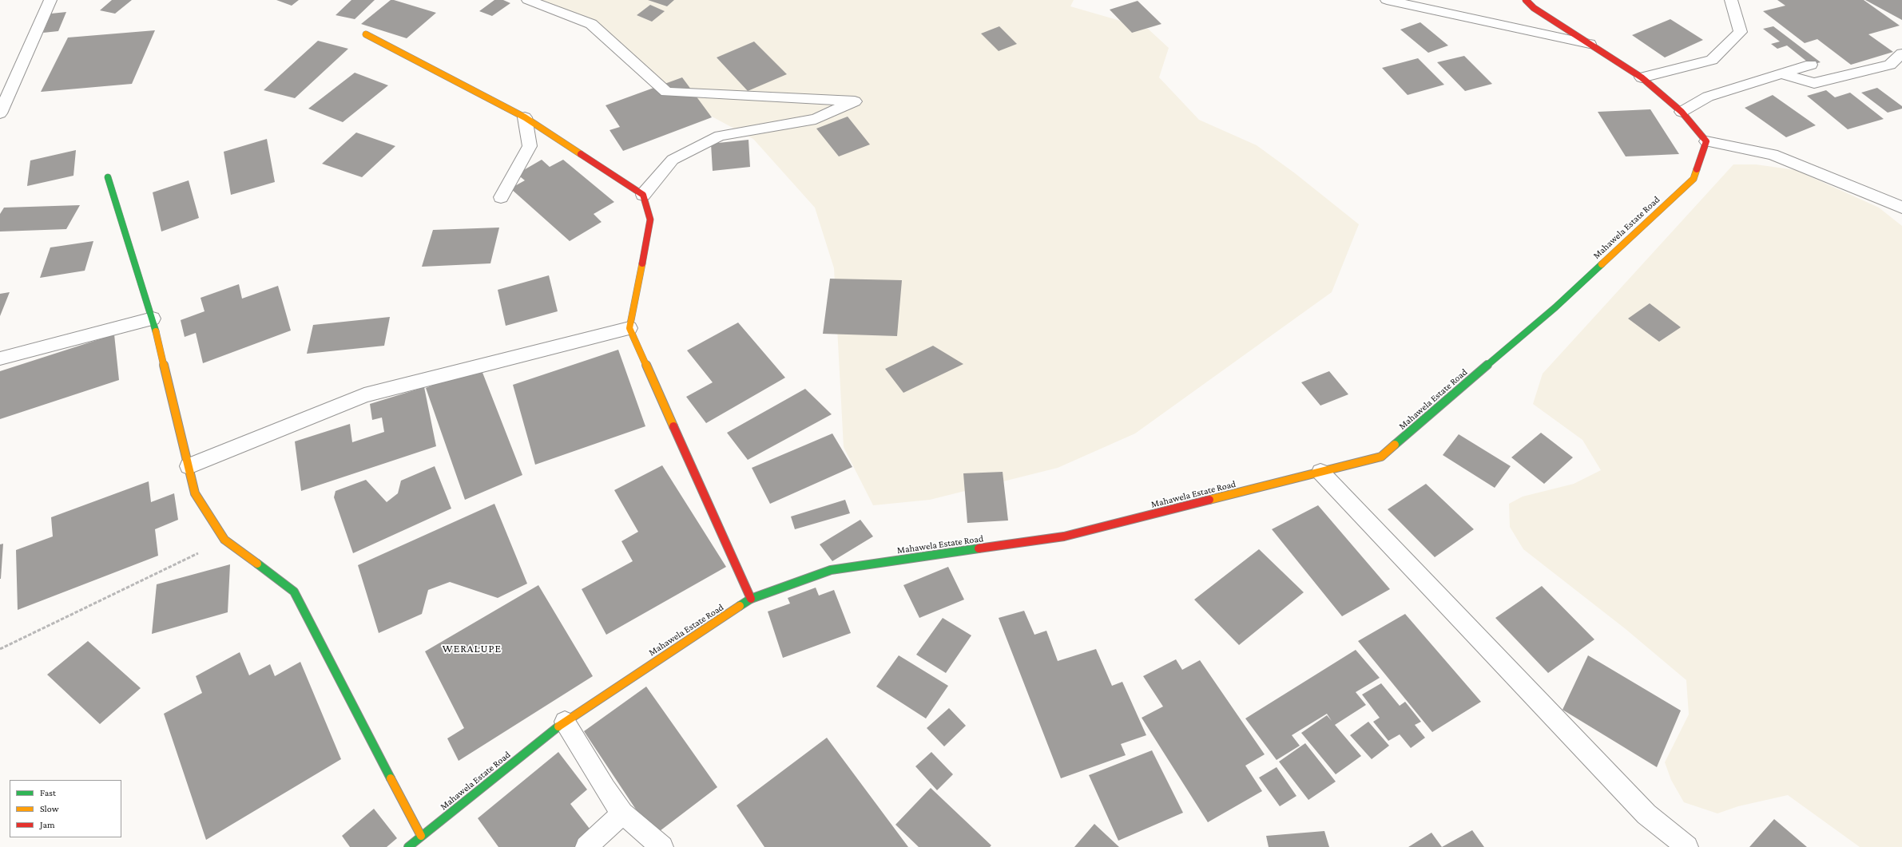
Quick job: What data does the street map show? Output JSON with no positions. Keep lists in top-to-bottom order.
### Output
{
  "streets": {
    "street": ["Mahawela Estate Road"]
  },
  "districts": ["WERALUPE"],
  "legend": ["Fast", "Slow", "Jam"]
}
